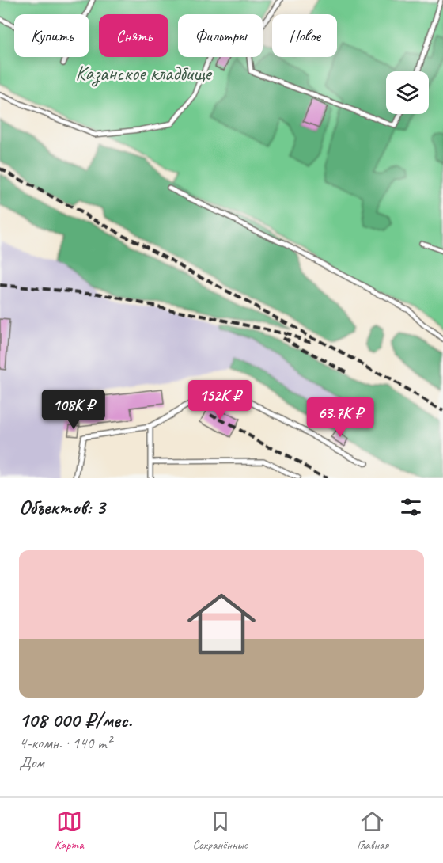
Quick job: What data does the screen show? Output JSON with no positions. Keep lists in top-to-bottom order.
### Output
{
  "parks": ["Казанское кладбище"],
  "page": {
    "chip": [
      "Купить",
      "Снять",
      "Фильтры",
      "Новое"
    ],
    "price": ["152K ₽", "108K ₽", "63.7K ₽"],
    "heading": "Объектов: 3",
    "list": [
      {
        "name": "108 000 ₽/мес.",
        "note": "4-комн. · 140 m² · Дом"
      }
    ],
    "tabs": ["Карта", "Сохранённые", "Главная"]
  }
}
